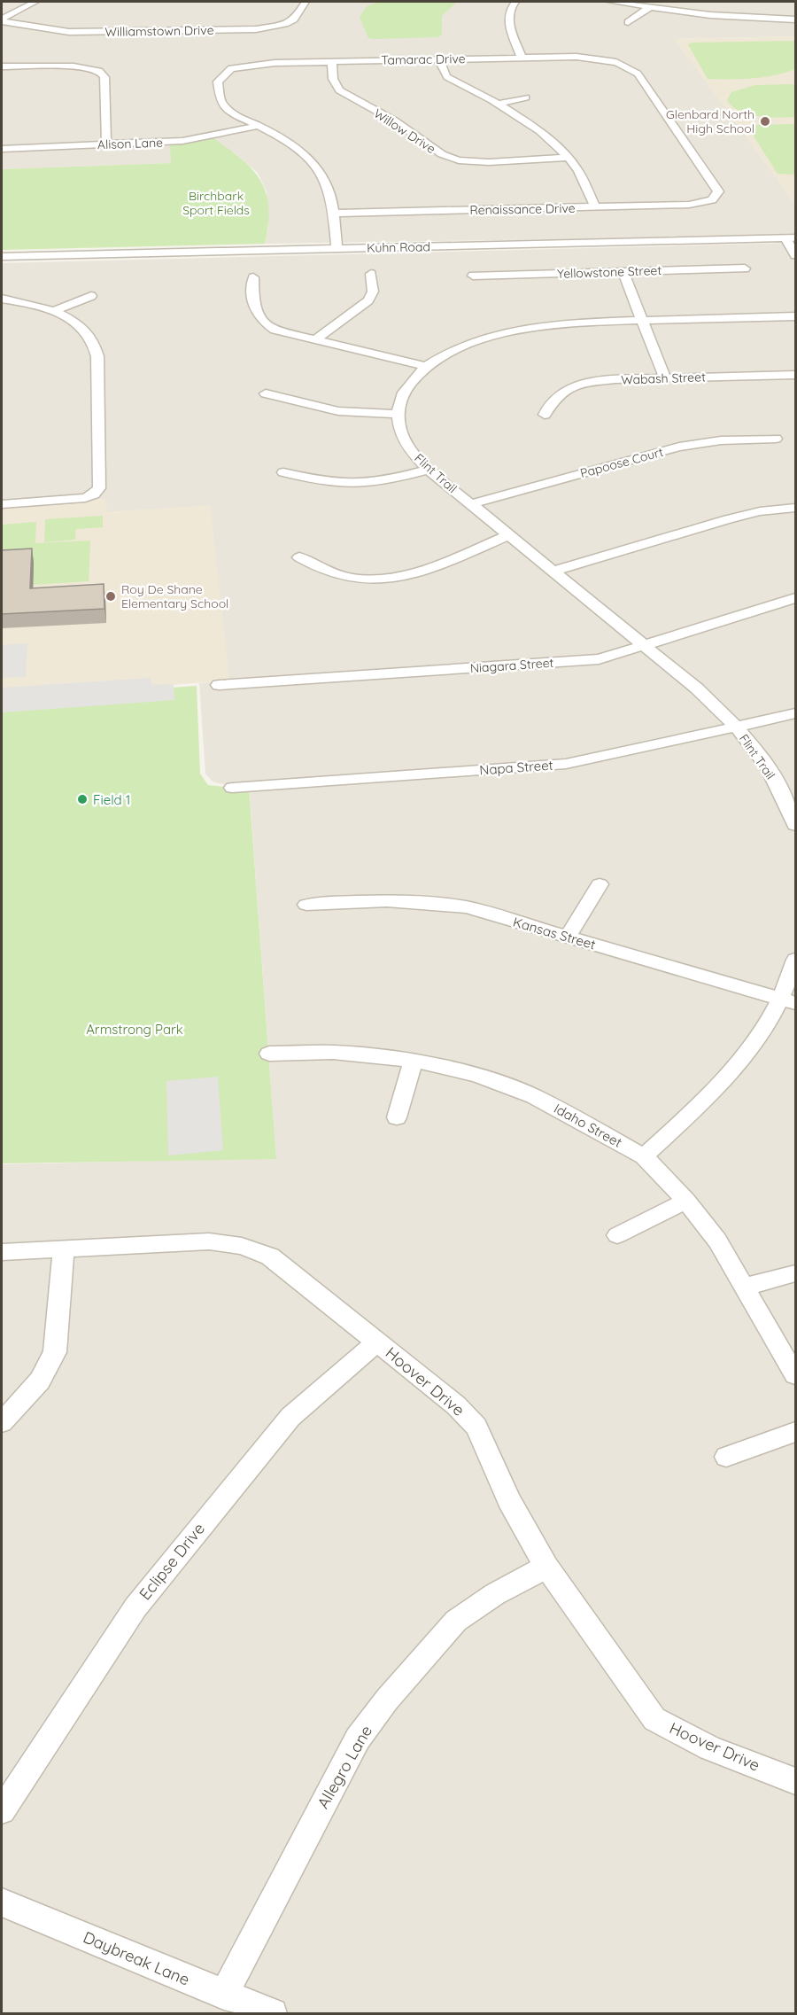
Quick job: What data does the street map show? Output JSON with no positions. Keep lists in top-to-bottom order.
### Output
{
  "streets": {
    "street": [
      "Williamstown Drive",
      "Tamarac Drive",
      "Willow Drive",
      "Alison Lane",
      "Renaissance Drive",
      "Kuhn Road",
      "Yellowstone Street",
      "Wabash Street",
      "Papoose Court",
      "Flint Trail",
      "Niagara Street",
      "Napa Street",
      "Kansas Street",
      "Idaho Street",
      "Hoover Drive",
      "Eclipse Drive",
      "Allegro Lane",
      "Daybreak Lane"
    ]
  },
  "crossings": [
    ["Tamarac Drive", "Willow Drive"],
    ["Tamarac Drive", "Alison Lane"],
    ["Tamarac Drive", "Renaissance Drive"],
    ["Papoose Court", "Flint Trail"],
    ["Flint Trail", "Niagara Street"],
    ["Flint Trail", "Napa Street"],
    ["Hoover Drive", "Eclipse Drive"],
    ["Hoover Drive", "Allegro Lane"],
    ["Allegro Lane", "Daybreak Lane"]
  ],
  "parks": ["Birchbark Sport Fields", "Armstrong Park"],
  "places": ["Glenbard North High School", "Roy De Shane Elementary School", "Field 1"]
}
